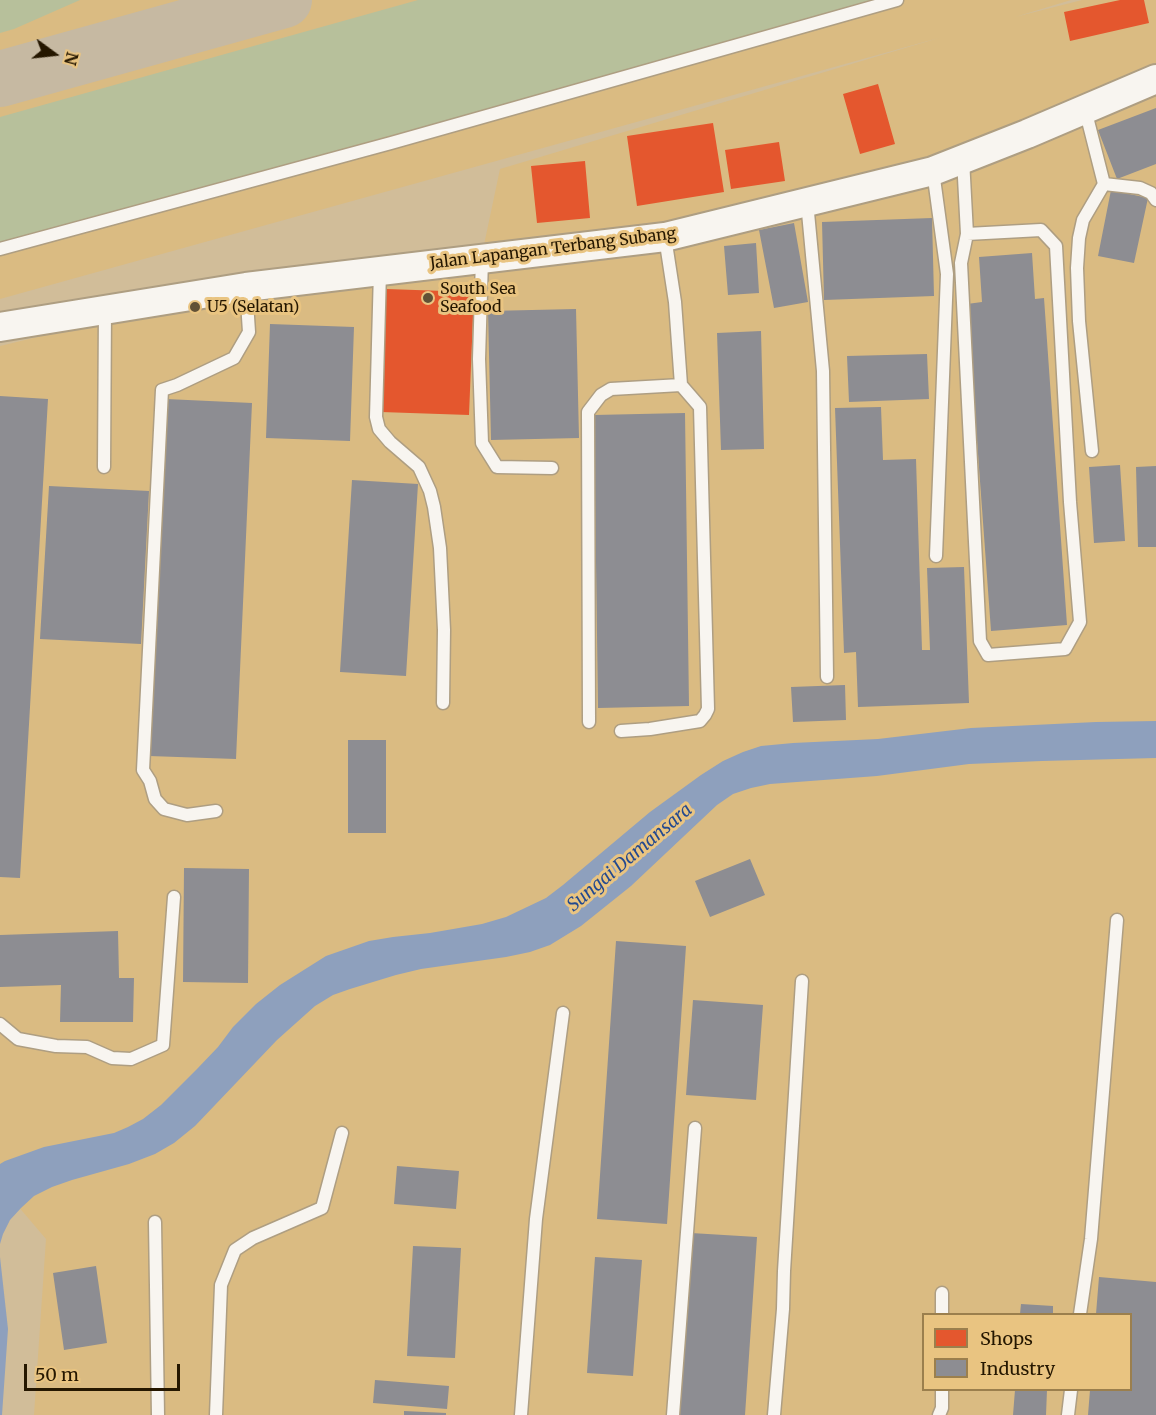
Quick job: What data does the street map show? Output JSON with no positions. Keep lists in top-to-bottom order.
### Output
{
  "streets": {
    "street": ["Jalan Lapangan Terbang Subang"]
  },
  "water": ["Sungai Damansara"],
  "places": ["South Sea Seafood", "U5 (Selatan)"],
  "legend": ["Shops", "Industry"],
  "scale_bar": "50 m",
  "north": "right"
}
